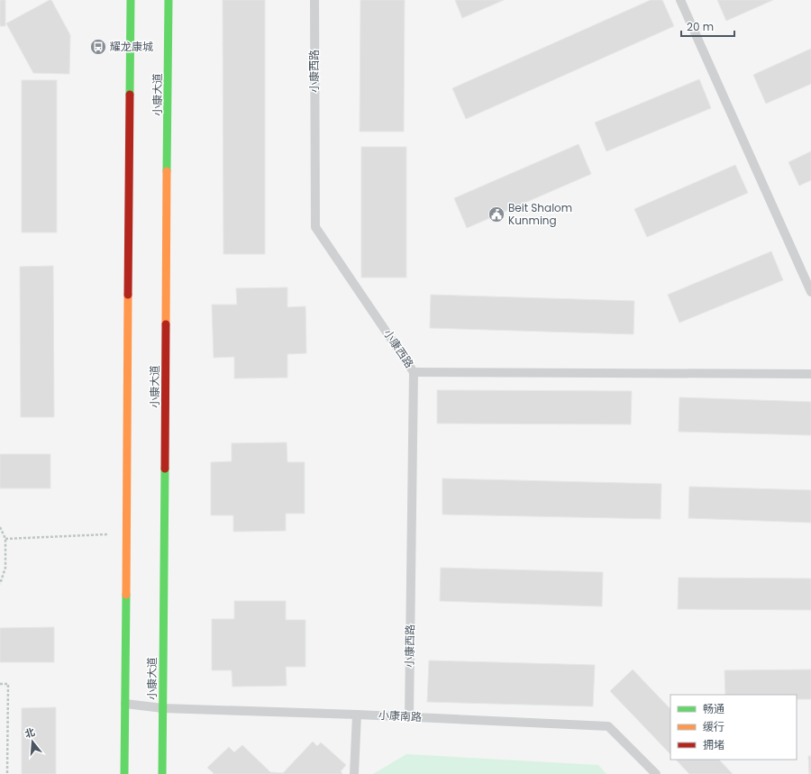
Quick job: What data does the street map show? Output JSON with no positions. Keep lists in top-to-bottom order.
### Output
{
  "streets": {
    "main road": ["小康大道"],
    "lane": ["小康西路", "小康南路"]
  },
  "crossings": [
    ["小康西路", "小康南路"],
    ["小康大道", "小康南路"]
  ],
  "places": {
    "bus stop": ["耀龙康城"],
    "public building": ["Beit Shalom Kunming"]
  },
  "legend": ["畅通", "缓行", "拥堵"],
  "scale_bar": "20 m",
  "north": "top"
}
